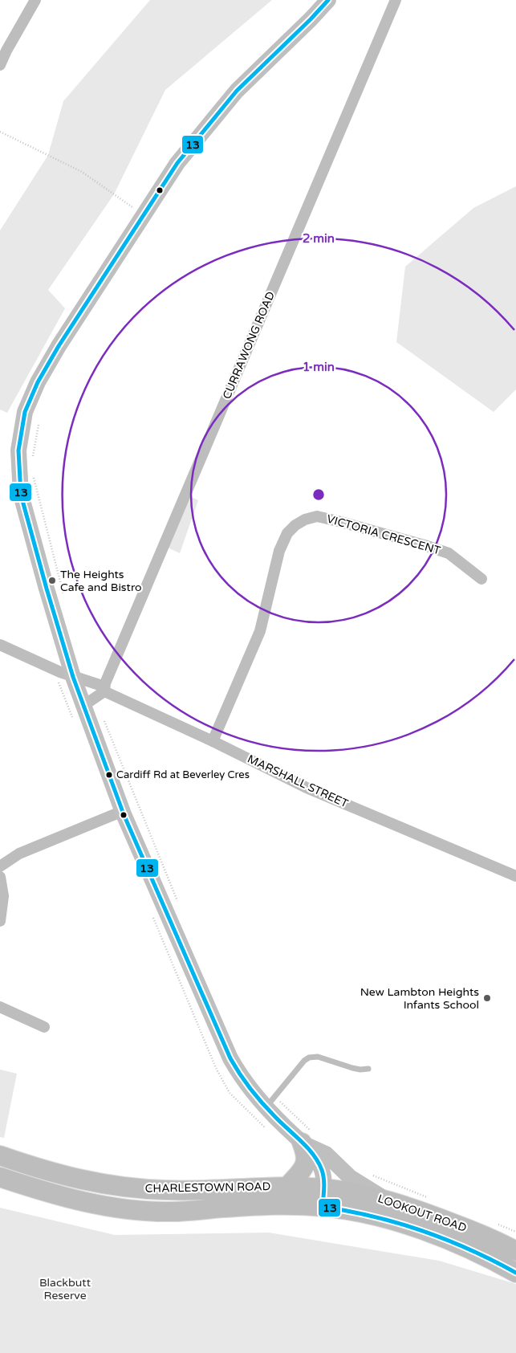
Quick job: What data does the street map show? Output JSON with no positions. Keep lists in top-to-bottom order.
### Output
{
  "streets": {
    "highway": ["CHARLESTOWN ROAD", "LOOKOUT ROAD"],
    "street": ["CURRAWONG ROAD", "VICTORIA CRESCENT", "MARSHALL STREET"]
  },
  "crossings": [
    ["CURRAWONG ROAD", "MARSHALL STREET"],
    ["VICTORIA CRESCENT", "MARSHALL STREET"],
    ["CHARLESTOWN ROAD", "LOOKOUT ROAD"]
  ],
  "parks": ["Blackbutt Reserve"],
  "places": ["The Heights Cafe and Bistro", "Cardiff Rd at Beverley Cres", "New Lambton Heights Infants School"],
  "lines": ["transit line 13"],
  "rings": ["2 min", "1 min"]
}
